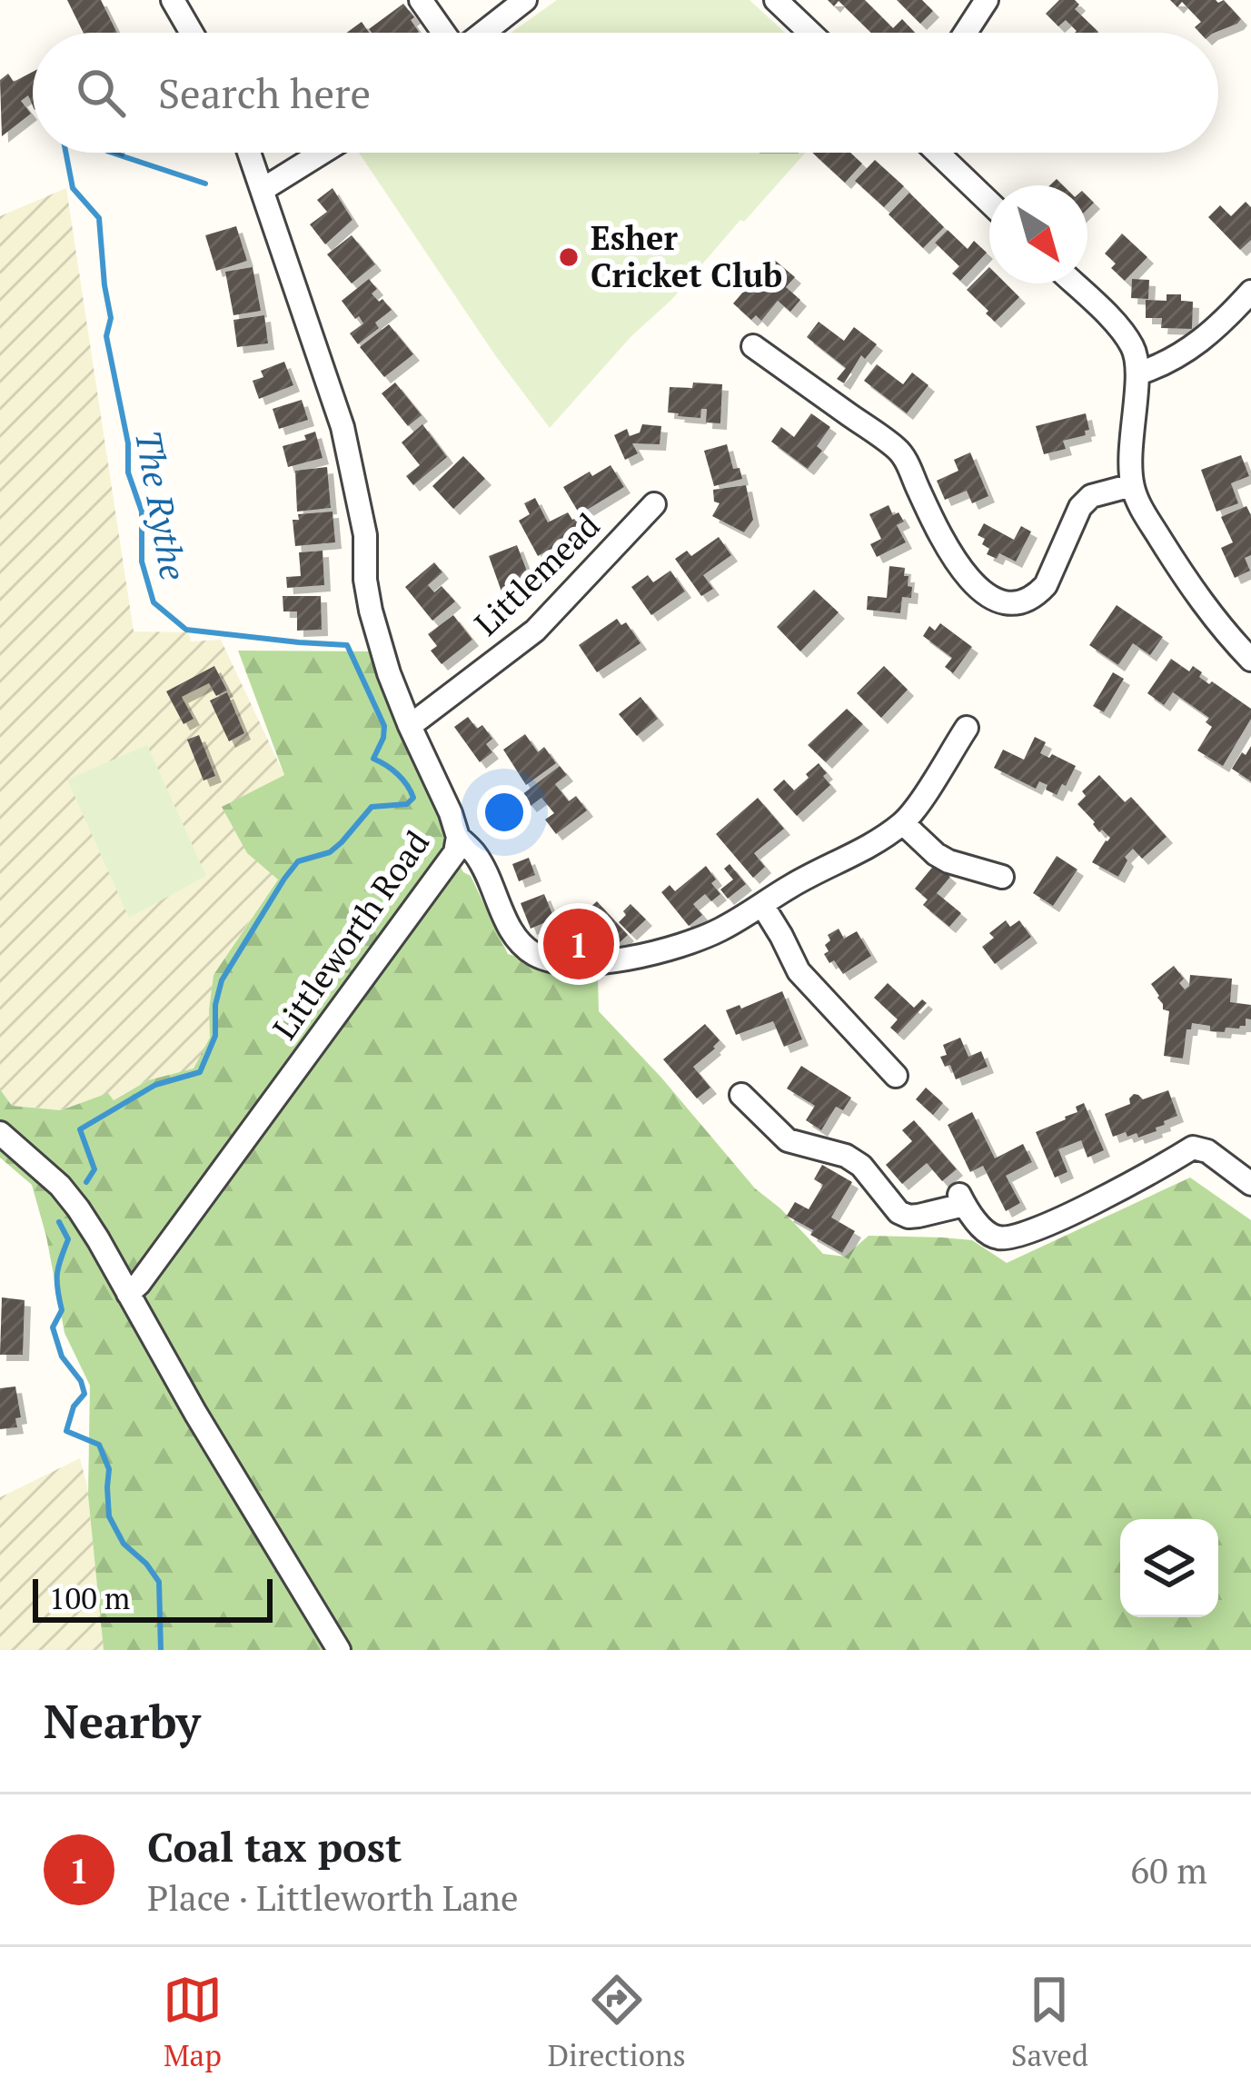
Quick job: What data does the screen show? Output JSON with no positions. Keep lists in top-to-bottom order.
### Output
{
  "streets": {
    "street": ["Littlemead", "Littleworth Road"]
  },
  "crossings": [
    ["Littlemead", "Littleworth Road"]
  ],
  "water": ["The Rythe"],
  "places": ["Esher Cricket Club"],
  "scale_bar": "100 m",
  "north": "bottom right",
  "page": {
    "search": "Search here",
    "pins": "1",
    "scale": "100 m",
    "heading": "Nearby",
    "list": [
      {
        "mark": "1",
        "name": "Coal tax post",
        "note": "Place · Littleworth Lane",
        "value": "60 m"
      }
    ],
    "nav": ["Map", "Directions", "Saved"]
  }
}
